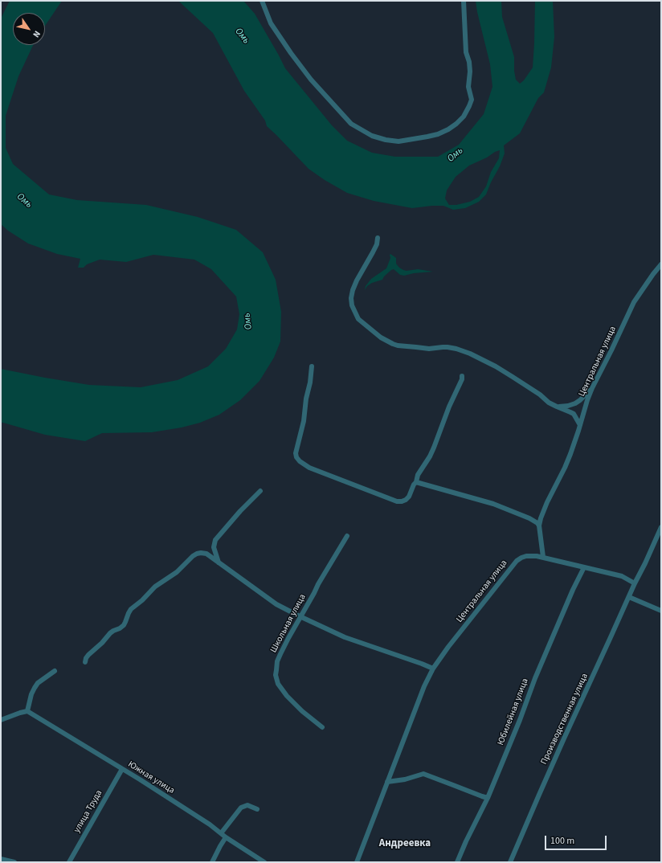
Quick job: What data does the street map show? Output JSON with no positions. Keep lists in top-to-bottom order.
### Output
{
  "streets": {
    "street": [
      "Центральная улица",
      "Школьная улица",
      "Юбилейная улица",
      "Производственная улица",
      "Южная улица",
      "улица Труда"
    ]
  },
  "crossings": [
    ["Южная улица", "улица Труда"]
  ],
  "districts": ["Андреевка"],
  "water": ["Омь"],
  "scale_bar": "100 m",
  "north": "bottom right"
}
